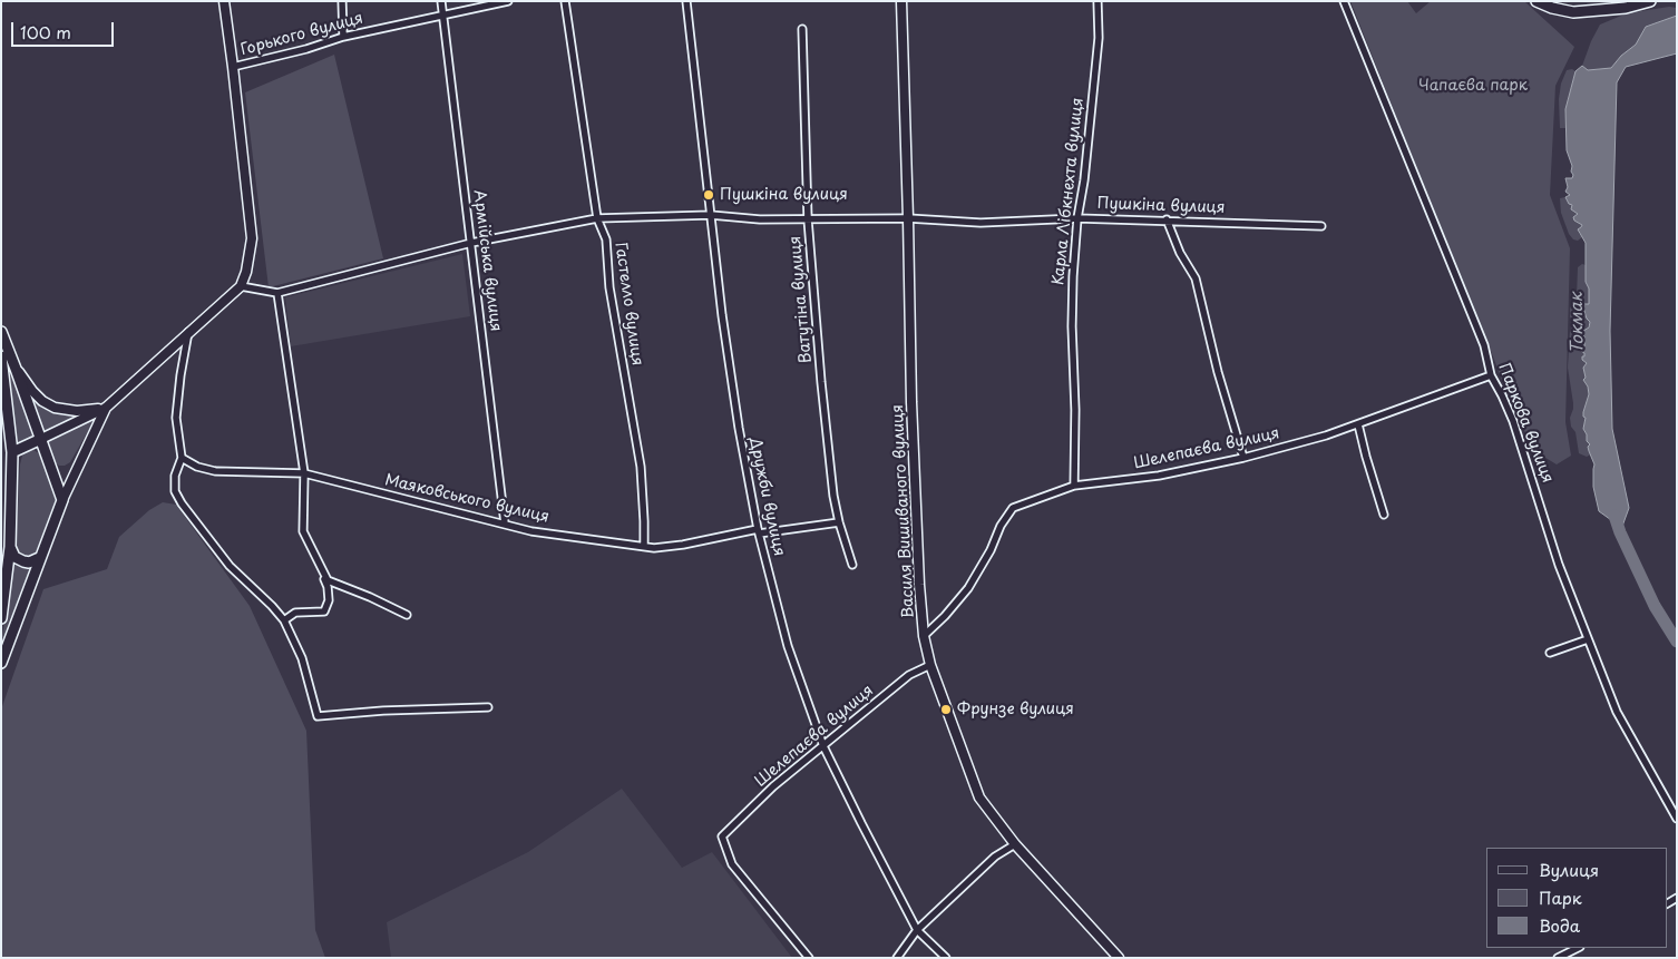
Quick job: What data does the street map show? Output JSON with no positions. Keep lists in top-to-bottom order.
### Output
{
  "streets": {
    "street": [
      "Горького вулиця",
      "Карла Лібкнехта вулиця",
      "Пушкіна вулиця",
      "Армійська вулиця",
      "Ватутіна вулиця",
      "Гастелло вулиця",
      "Паркова вулиця",
      "Шелепаєва вулиця",
      "Дружби вулиця",
      "Маяковського вулиця",
      "Василя Вишиваного вулиця"
    ]
  },
  "crossings": [
    ["Горького вулиця", "Армійська вулиця"],
    ["Карла Лібкнехта вулиця", "Пушкіна вулиця"],
    ["Карла Лібкнехта вулиця", "Шелепаєва вулиця"],
    ["Пушкіна вулиця", "Армійська вулиця"],
    ["Пушкіна вулиця", "Ватутіна вулиця"],
    ["Пушкіна вулиця", "Гастелло вулиця"],
    ["Пушкіна вулиця", "Дружби вулиця"],
    ["Пушкіна вулиця", "Василя Вишиваного вулиця"],
    ["Армійська вулиця", "Маяковського вулиця"],
    ["Ватутіна вулиця", "Маяковського вулиця"],
    ["Гастелло вулиця", "Маяковського вулиця"],
    ["Паркова вулиця", "Шелепаєва вулиця"],
    ["Шелепаєва вулиця", "Дружби вулиця"],
    ["Шелепаєва вулиця", "Василя Вишиваного вулиця"],
    ["Дружби вулиця", "Маяковського вулиця"]
  ],
  "water": ["Токмак"],
  "parks": ["Чапаєва парк"],
  "places": ["Пушкіна вулиця", "Фрунзе вулиця"],
  "legend": ["Вулиця", "Парк", "Вода"],
  "scale_bar": "100 m"
}
